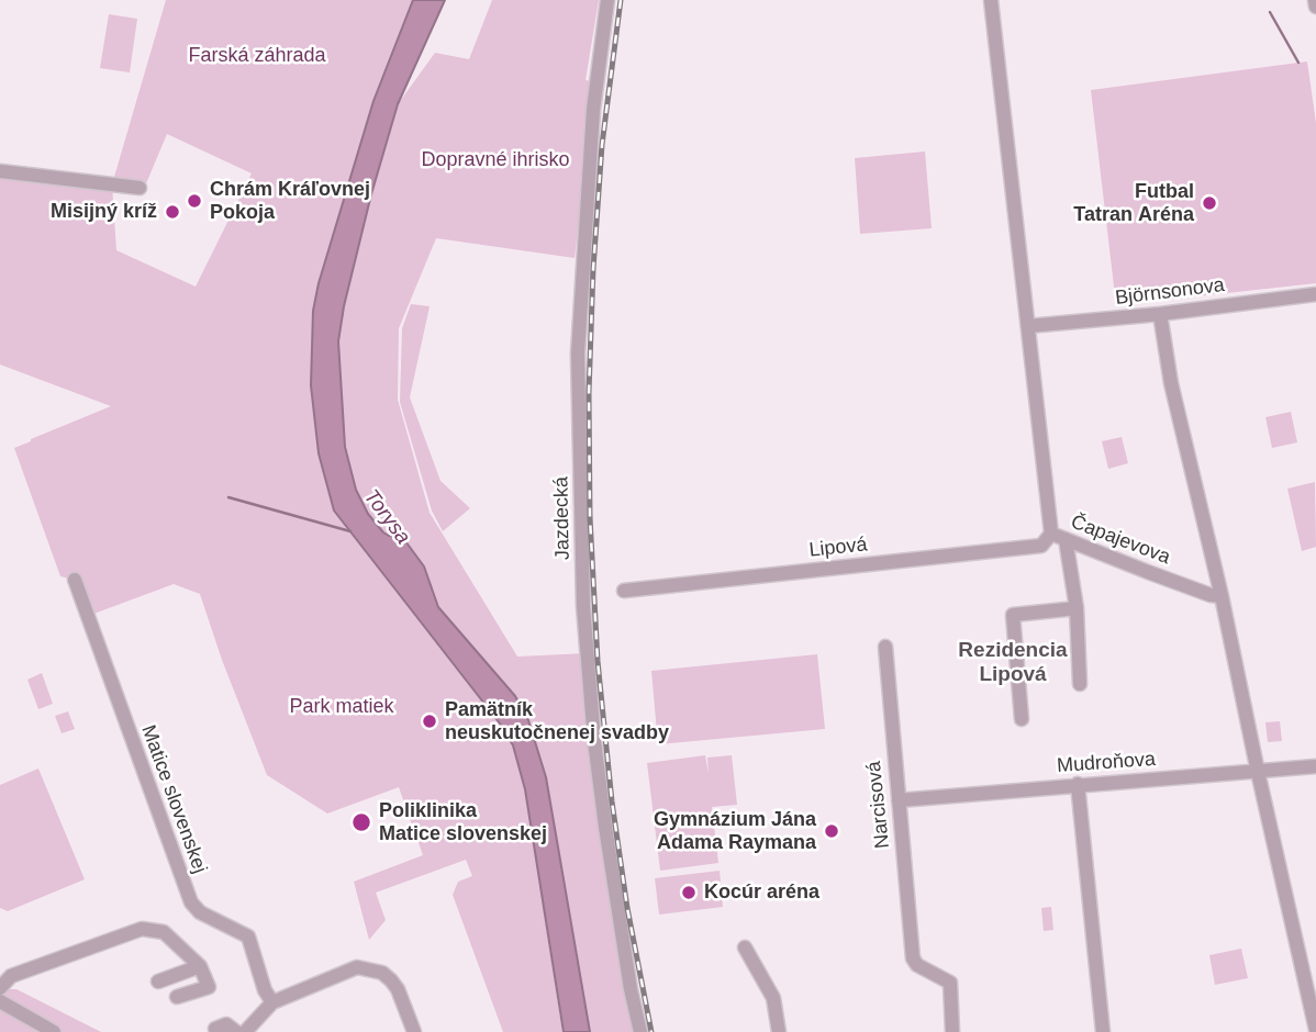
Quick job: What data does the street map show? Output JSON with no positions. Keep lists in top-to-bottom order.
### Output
{
  "streets": {
    "street": [
      "Björnsonova",
      "Jazdecká",
      "Čapajevova",
      "Lipová",
      "Mudroňova",
      "Matice slovenskej",
      "Narcisová"
    ]
  },
  "crossings": [
    ["Björnsonova", "Čapajevova"],
    ["Čapajevova", "Lipová"],
    ["Mudroňova", "Narcisová"]
  ],
  "districts": ["Rezidencia Lipová"],
  "water": ["Torysa"],
  "parks": ["Farská záhrada", "Dopravné ihrisko", "Park matiek"],
  "places": [
    "Chrám Kráľovnej Pokoja",
    "Futbal Tatran Aréna",
    "Misijný kríž",
    "Pamätník neuskutočnenej svadby",
    "Poliklinika Matice slovenskej",
    "Gymnázium Jána Adama Raymana",
    "Kocúr aréna"
  ]
}
